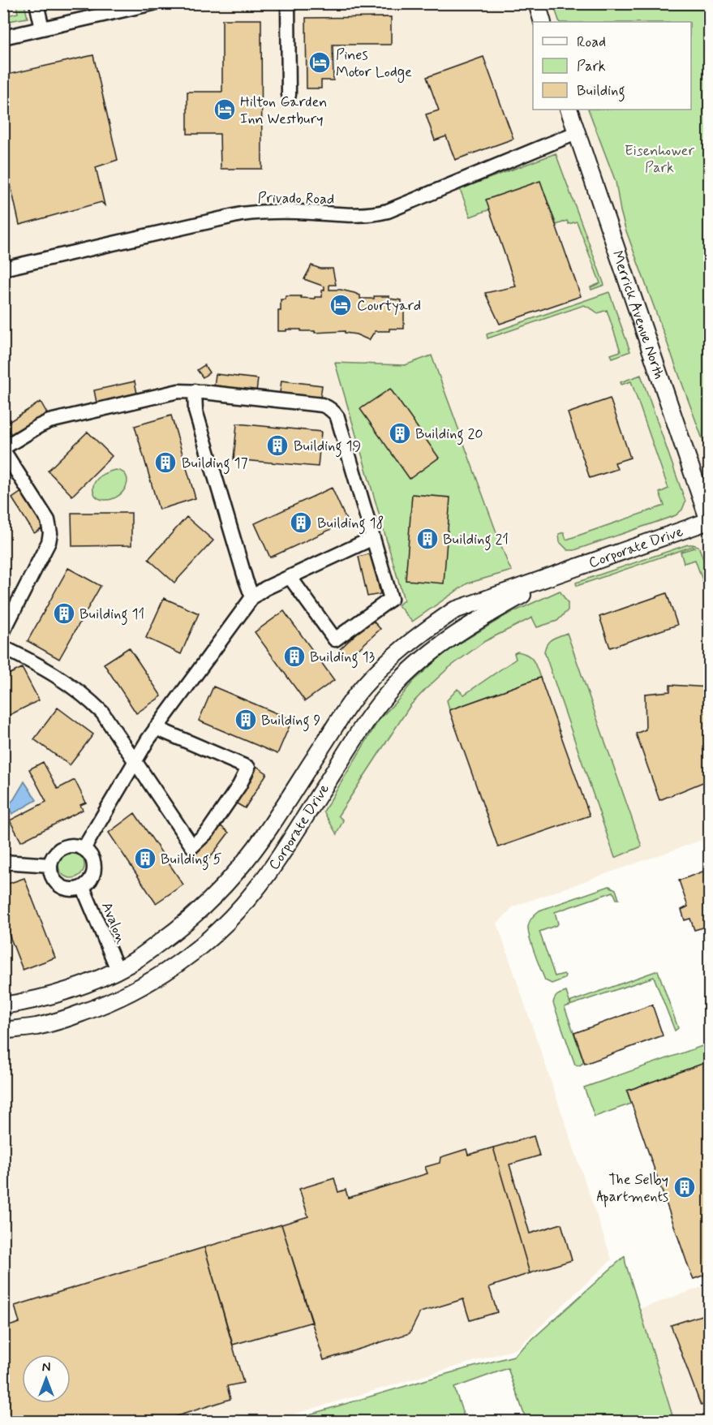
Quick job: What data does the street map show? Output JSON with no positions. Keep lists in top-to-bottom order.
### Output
{
  "streets": {
    "main road": ["Merrick Avenue North", "Corporate Drive"],
    "street": ["Privado Road", "Avalon"]
  },
  "crossings": [
    ["Privado Road", "Merrick Avenue North"],
    ["Merrick Avenue North", "Corporate Drive"],
    ["Corporate Drive", "Avalon"]
  ],
  "parks": ["Eisenhower Park"],
  "places": {
    "hotel": ["Pines Motor Lodge", "Hilton Garden Inn Westbury", "Courtyard"],
    "building": [
      "Building 20",
      "Building 19",
      "Building 17",
      "Building 18",
      "Building 21",
      "Building 11",
      "Building 13",
      "Building 9",
      "Building 5",
      "The Selby Apartments"
    ]
  },
  "legend": ["Road", "Park", "Building"],
  "north": "top"
}
